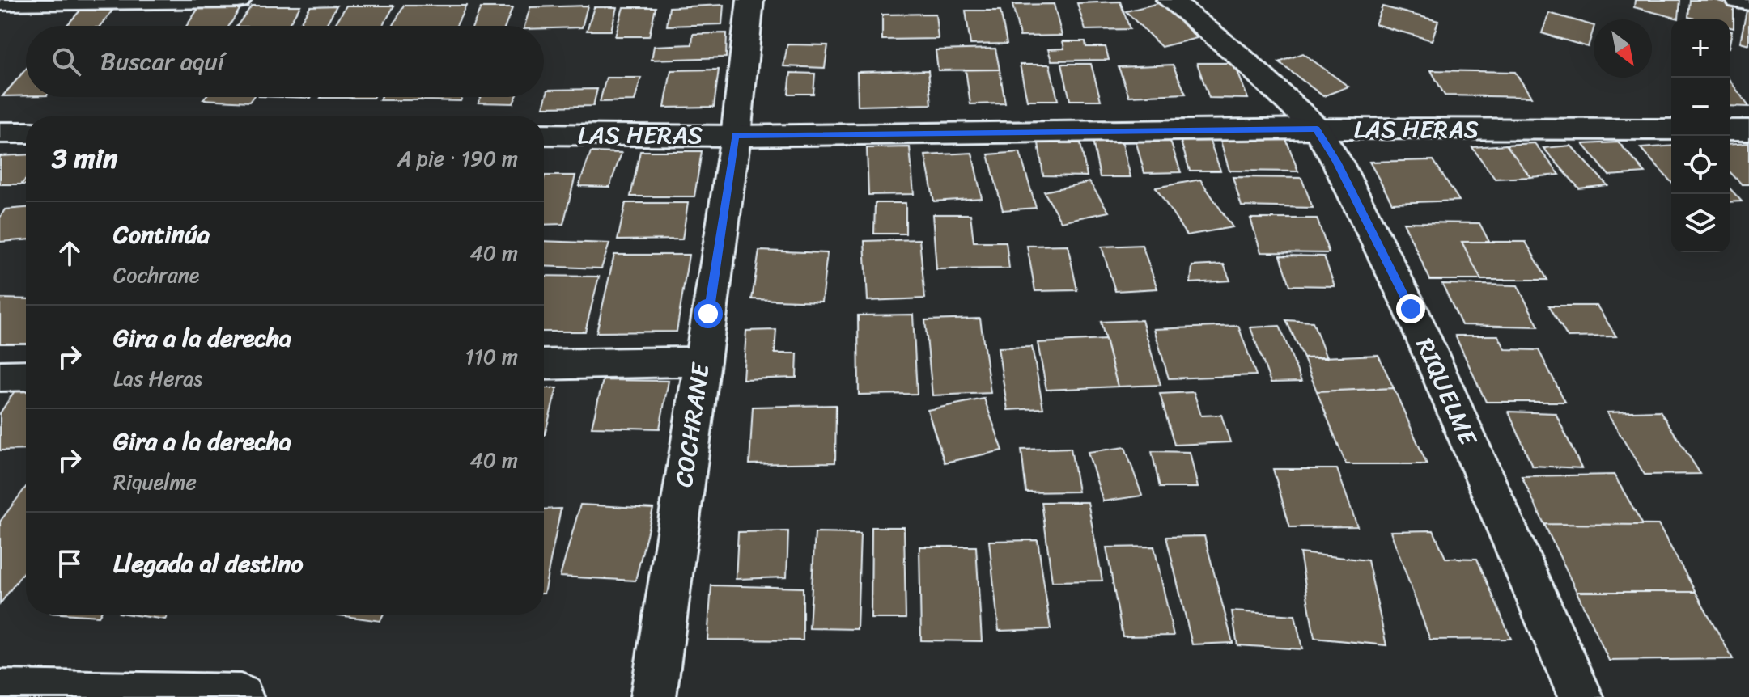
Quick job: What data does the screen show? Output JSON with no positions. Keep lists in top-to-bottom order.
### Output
{
  "streets": {
    "street": ["LAS HERAS", "RIQUELME", "COCHRANE"]
  },
  "crossings": [
    ["LAS HERAS", "RIQUELME"],
    ["LAS HERAS", "COCHRANE"]
  ],
  "north": "bottom right",
  "page": {
    "map_buttons": ["+", "−"],
    "search": "Buscar aquí",
    "heading": ["3 min", "A pie · 190 m"],
    "list": [
      ["Continúa", "Cochrane", "40 m"],
      ["Gira a la derecha", "Las Heras", "110 m"],
      ["Gira a la derecha", "Riquelme", "40 m"],
      "Llegada al destino"
    ]
  }
}
